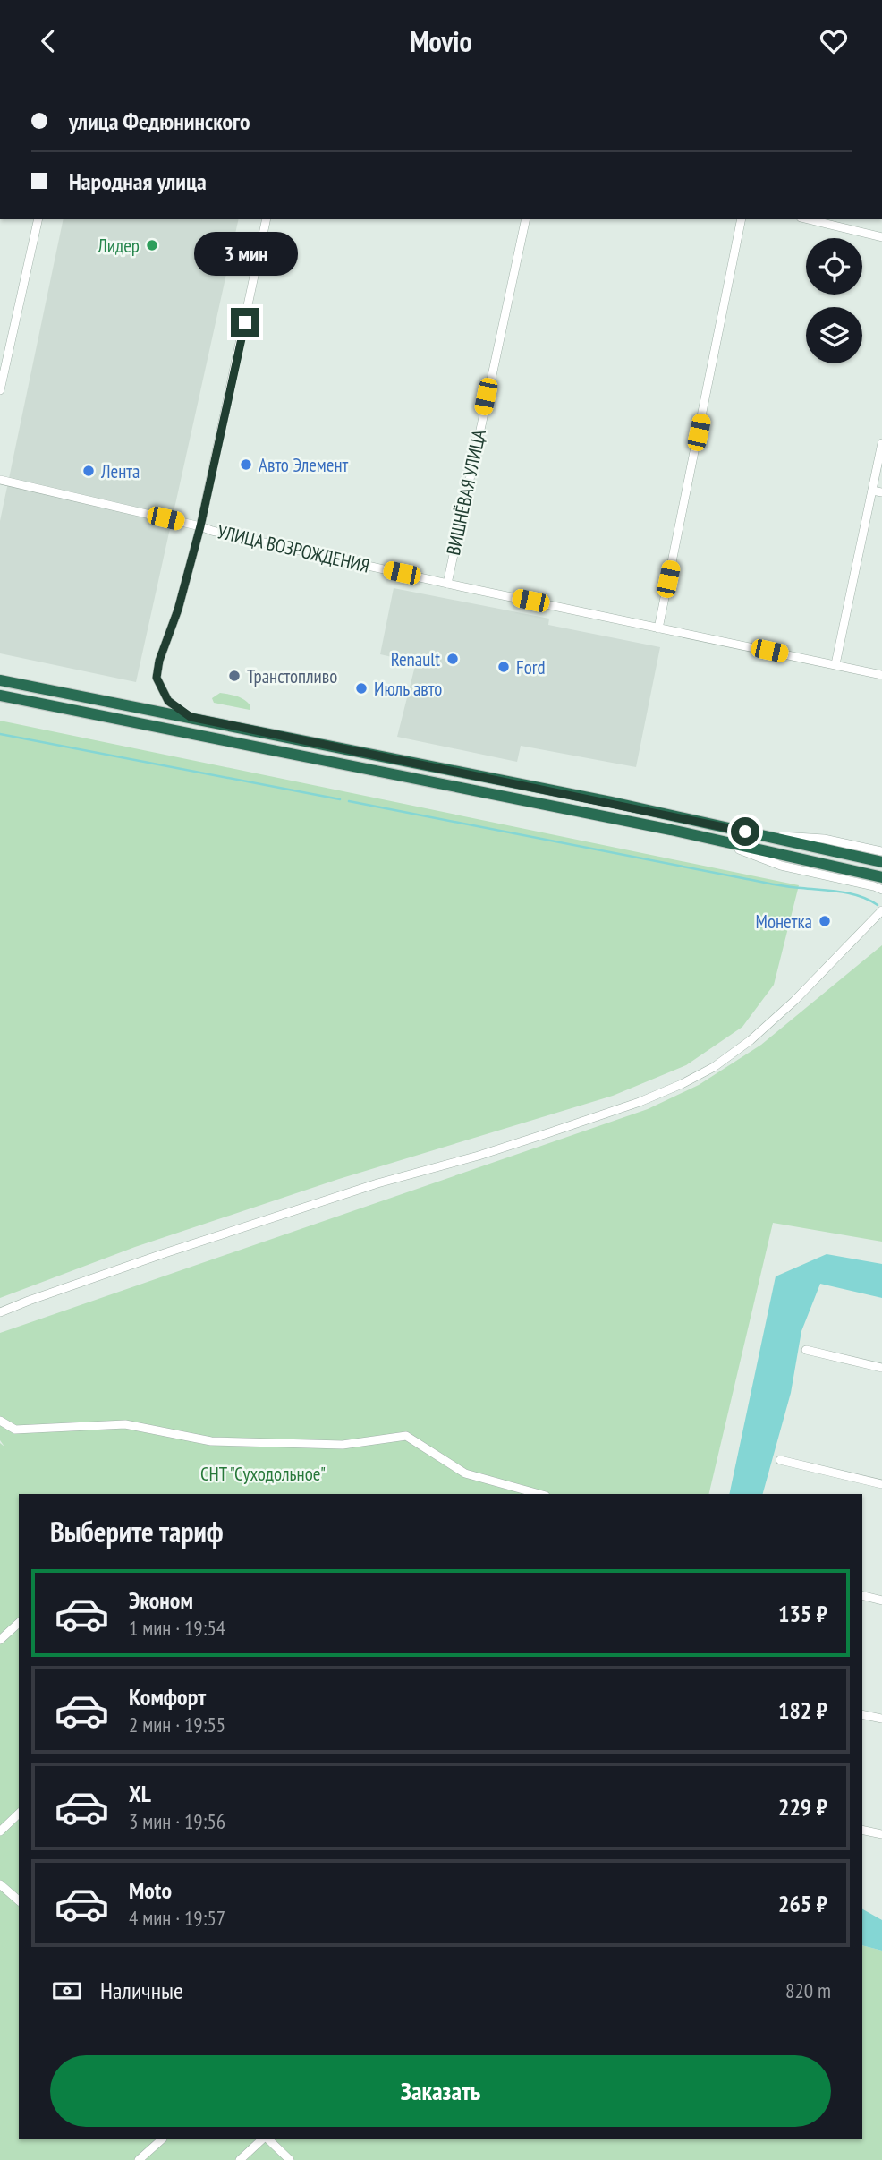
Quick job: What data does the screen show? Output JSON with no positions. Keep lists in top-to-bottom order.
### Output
{
  "streets": {
    "street": ["ВИШНЁВАЯ УЛИЦА", "УЛИЦА ВОЗРОЖДЕНИЯ"]
  },
  "crossings": [
    ["ВИШНЁВАЯ УЛИЦА", "УЛИЦА ВОЗРОЖДЕНИЯ"]
  ],
  "parks": ["СНТ \"Суходольное\""],
  "places": [
    "Лидер",
    "Авто Элемент",
    "Лента",
    "Renault",
    "Ford",
    "Транстопливо",
    "Июль авто",
    "Монетка"
  ],
  "page": {
    "header": "Movio",
    "banner": ["улица Федюнинского", "Народная улица"],
    "bubble": "3 мин",
    "heading": "Выберите тариф",
    "list": [
      {
        "name": "Эконом",
        "note": "1 мин · 19:54",
        "value": "135 ₽"
      },
      {
        "name": "Комфорт",
        "note": "2 мин · 19:55",
        "value": "182 ₽"
      },
      {
        "name": "XL",
        "note": "3 мин · 19:56",
        "value": "229 ₽"
      },
      {
        "name": "Moto",
        "note": "4 мин · 19:57",
        "value": "265 ₽"
      }
    ],
    "pay": ["Наличные", "820 m"],
    "buttons": "Заказать"
  }
}
